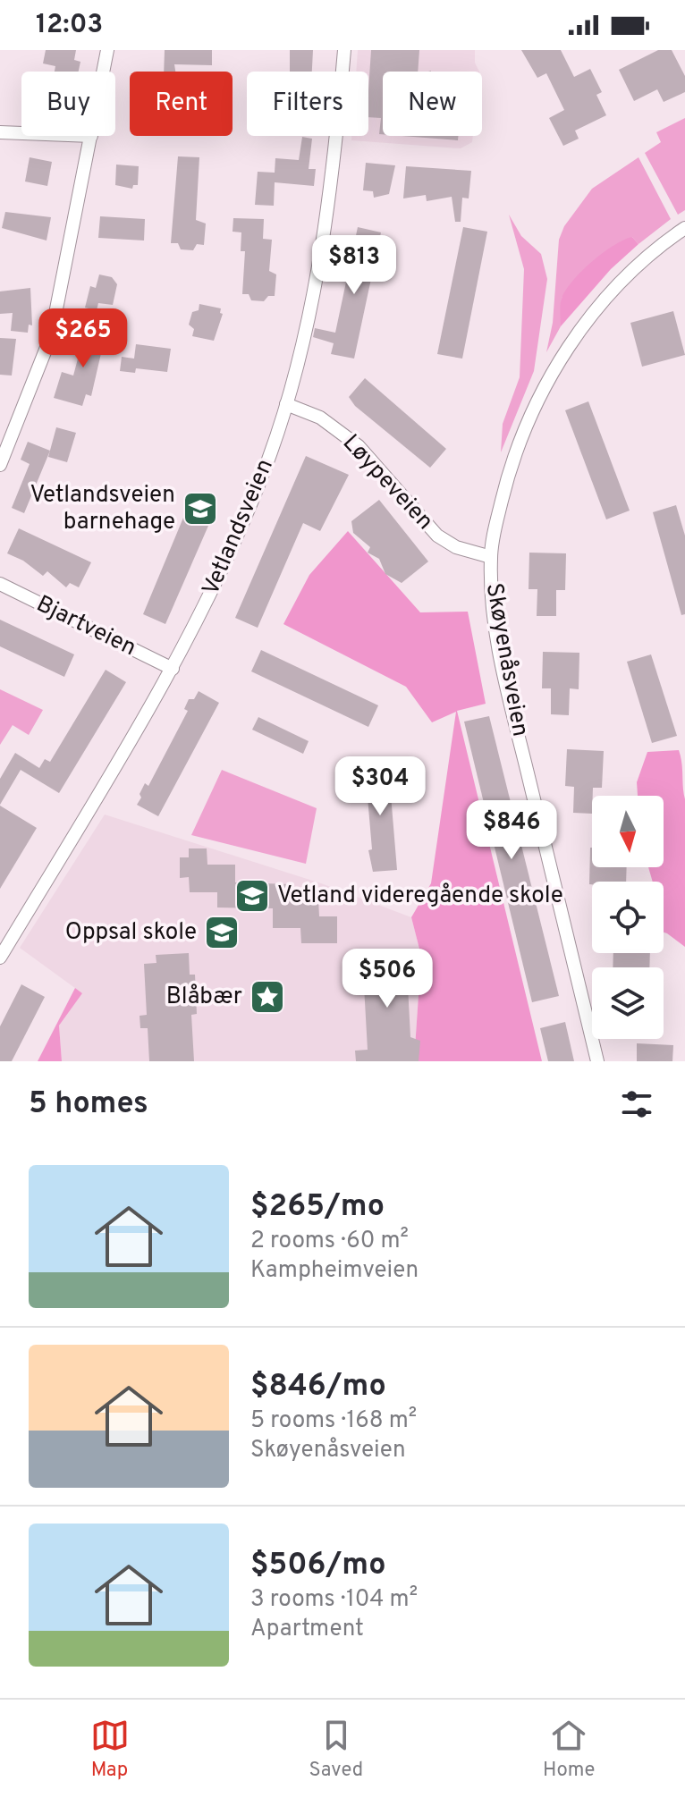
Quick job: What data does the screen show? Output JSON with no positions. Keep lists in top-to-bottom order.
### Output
{
  "streets": {
    "street": [
      "Løypeveien",
      "Vetlandsveien",
      "Bjartveien",
      "Skøyenåsveien"
    ]
  },
  "crossings": [
    ["Løypeveien", "Vetlandsveien"],
    ["Løypeveien", "Skøyenåsveien"],
    ["Vetlandsveien", "Bjartveien"]
  ],
  "places": {
    "school or university": ["Vetlandsveien barnehage", "Vetland videregående skole", "Oppsal skole"],
    "place": ["Blåbær"]
  },
  "north": "bottom",
  "page": {
    "status": "12:03",
    "chip": [
      "Buy",
      "Rent",
      "Filters",
      "New"
    ],
    "price": [
      "$813",
      "$265",
      "$304",
      "$846",
      "$506"
    ],
    "heading": "5 homes",
    "list": [
      {
        "name": "$265/mo",
        "note": "2 rooms · 60 m² · Kampheimveien"
      },
      {
        "name": "$846/mo",
        "note": "5 rooms · 168 m² · Skøyenåsveien"
      },
      {
        "name": "$506/mo",
        "note": "3 rooms · 104 m² · Apartment"
      }
    ],
    "tabs": ["Map", "Saved", "Home"]
  }
}
